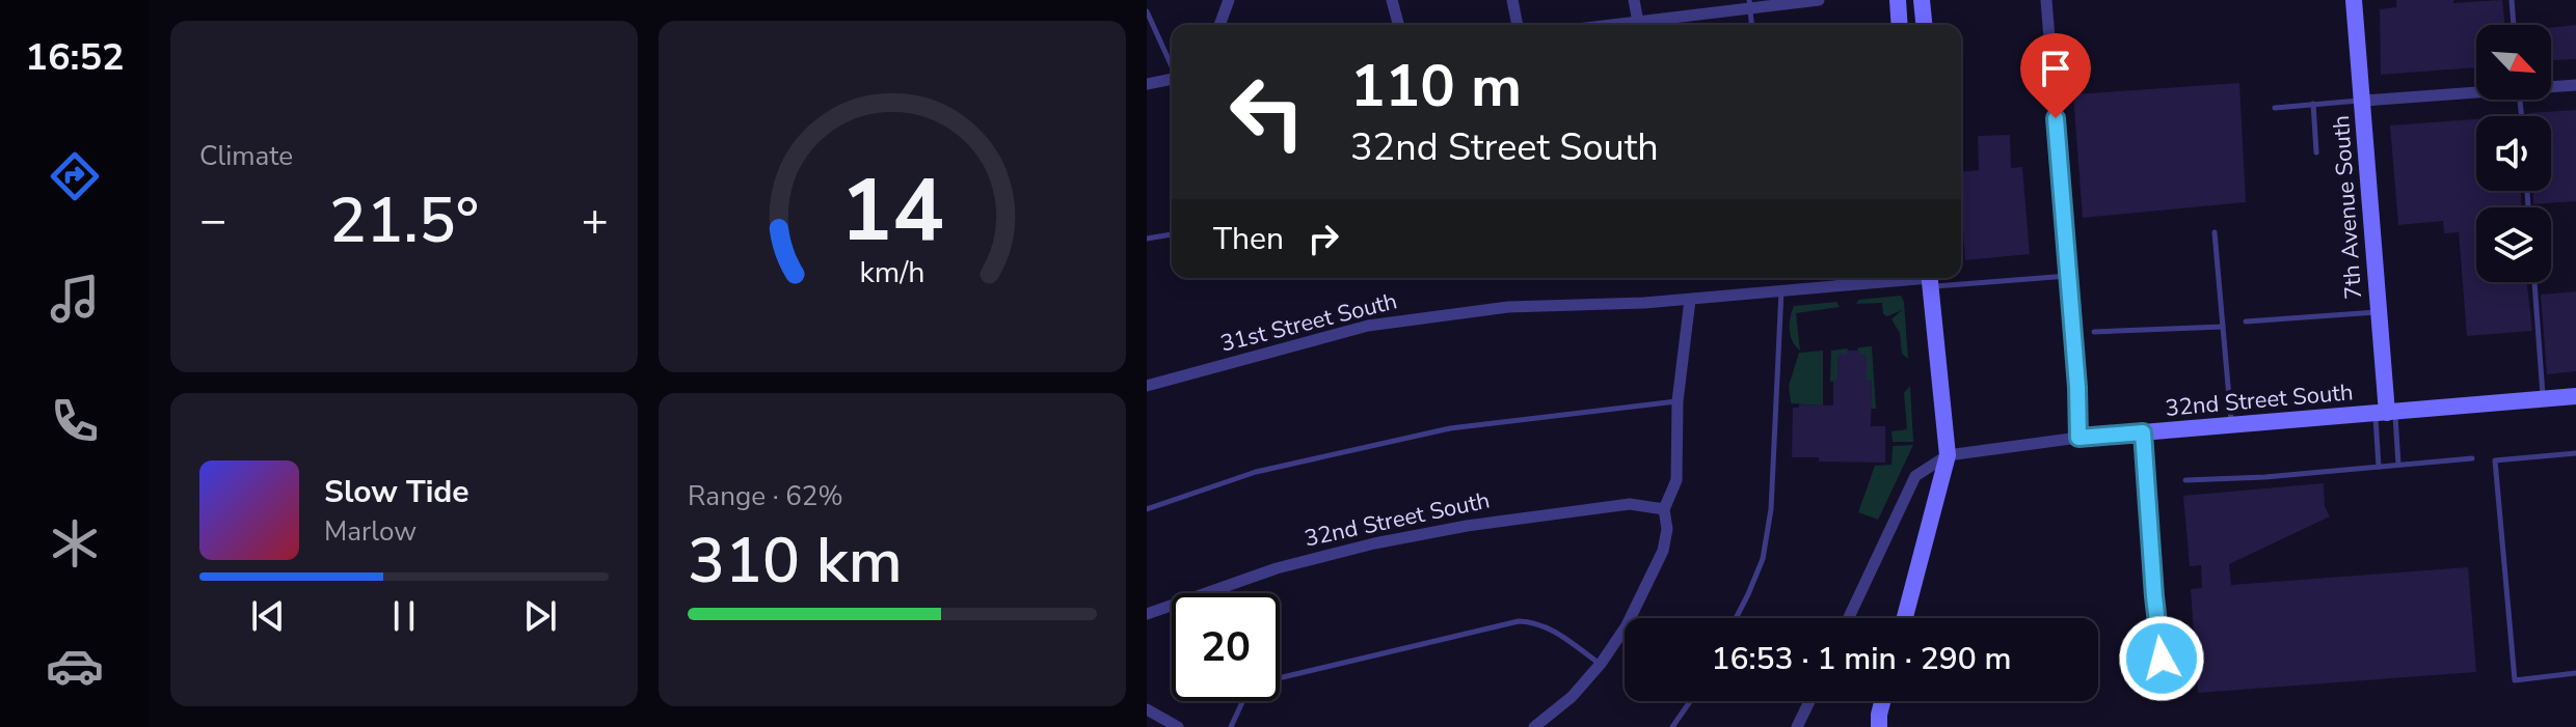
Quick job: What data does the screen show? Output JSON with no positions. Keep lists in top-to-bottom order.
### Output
{
  "streets": {
    "street": ["7th Avenue South", "31st Street South", "32nd Street South"]
  },
  "crossings": [
    ["7th Avenue South", "32nd Street South"]
  ],
  "north": "bottom right",
  "page": {
    "tabs": "16:52",
    "tile": [
      "Climate",
      ["Range · 62%", "310 km"]
    ],
    "turn": ["110 m", "32nd Street South"],
    "heat": ["−", "21.5°", "+"],
    "then": "Then",
    "song": ["Slow Tide", "Marlow"],
    "limit": "20",
    "trip": "16:53 · 1 min · 290 m",
    "gauge": ["14", "km/h"]
  }
}
